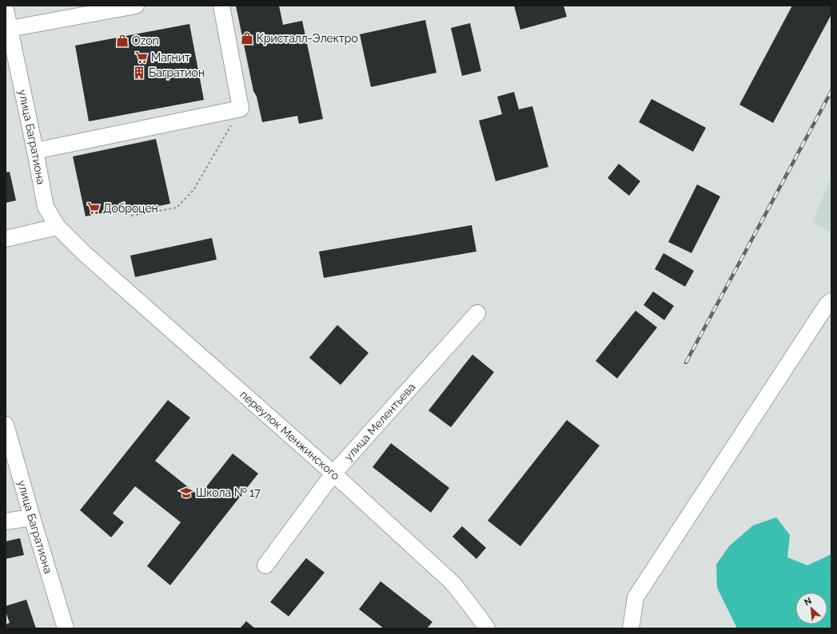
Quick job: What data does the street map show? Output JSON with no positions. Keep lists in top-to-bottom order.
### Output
{
  "streets": {
    "street": ["улица Багратиона", "улица Мелентьева", "переулок Менжинского"]
  },
  "crossings": [
    ["улица Багратиона", "переулок Менжинского"],
    ["улица Мелентьева", "переулок Менжинского"]
  ],
  "places": {
    "shop": ["Кристалл-Электро", "Ozon"],
    "supermarket": ["Магнит", "Доброцен"],
    "building": ["Багратион"],
    "school or university": ["Школа № 17"]
  },
  "north": "top left"
}
